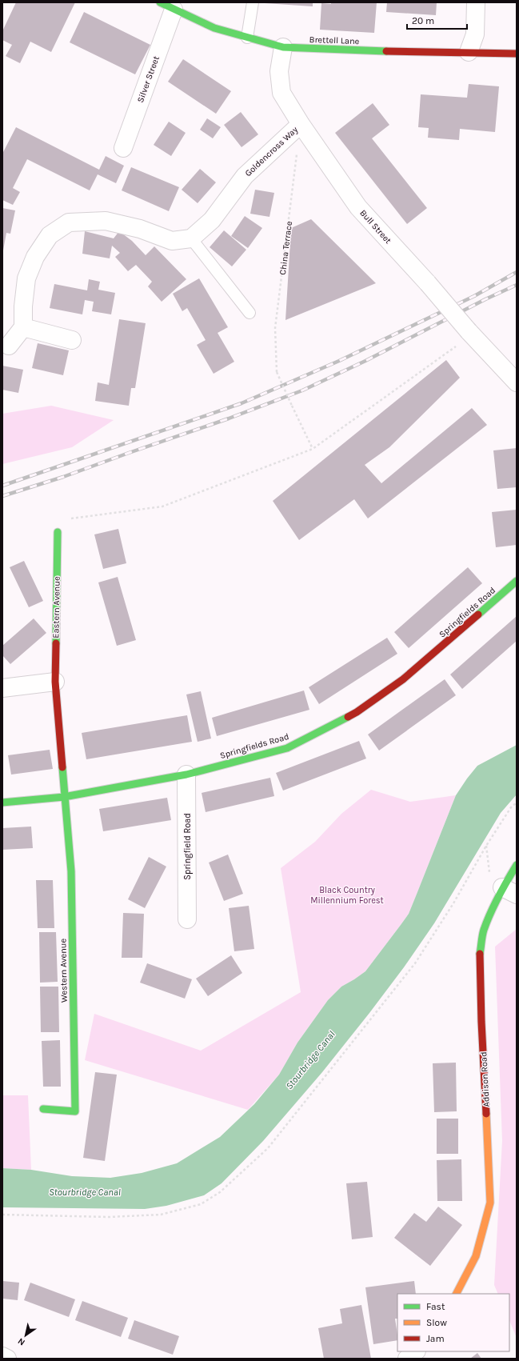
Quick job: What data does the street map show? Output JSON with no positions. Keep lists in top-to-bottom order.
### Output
{
  "streets": {
    "street": [
      "Brettell Lane",
      "Silver Street",
      "Goldencross Way",
      "Bull Street",
      "Eastern Avenue",
      "Springfields Road",
      "Springfield Road",
      "Western Avenue",
      "Addison Road"
    ],
    "path": ["China Terrace"]
  },
  "crossings": [
    ["Brettell Lane", "Silver Street"],
    ["Brettell Lane", "Bull Street"],
    ["Goldencross Way", "Bull Street"],
    ["Goldencross Way", "China Terrace"],
    ["Bull Street", "China Terrace"],
    ["Eastern Avenue", "Springfields Road"],
    ["Eastern Avenue", "Western Avenue"],
    ["Springfields Road", "Springfield Road"],
    ["Springfields Road", "Western Avenue"]
  ],
  "water": ["Stourbridge Canal"],
  "parks": ["Black Country Millennium Forest"],
  "legend": ["Fast", "Slow", "Jam"],
  "scale_bar": "20 m",
  "north": "bottom left"
}
